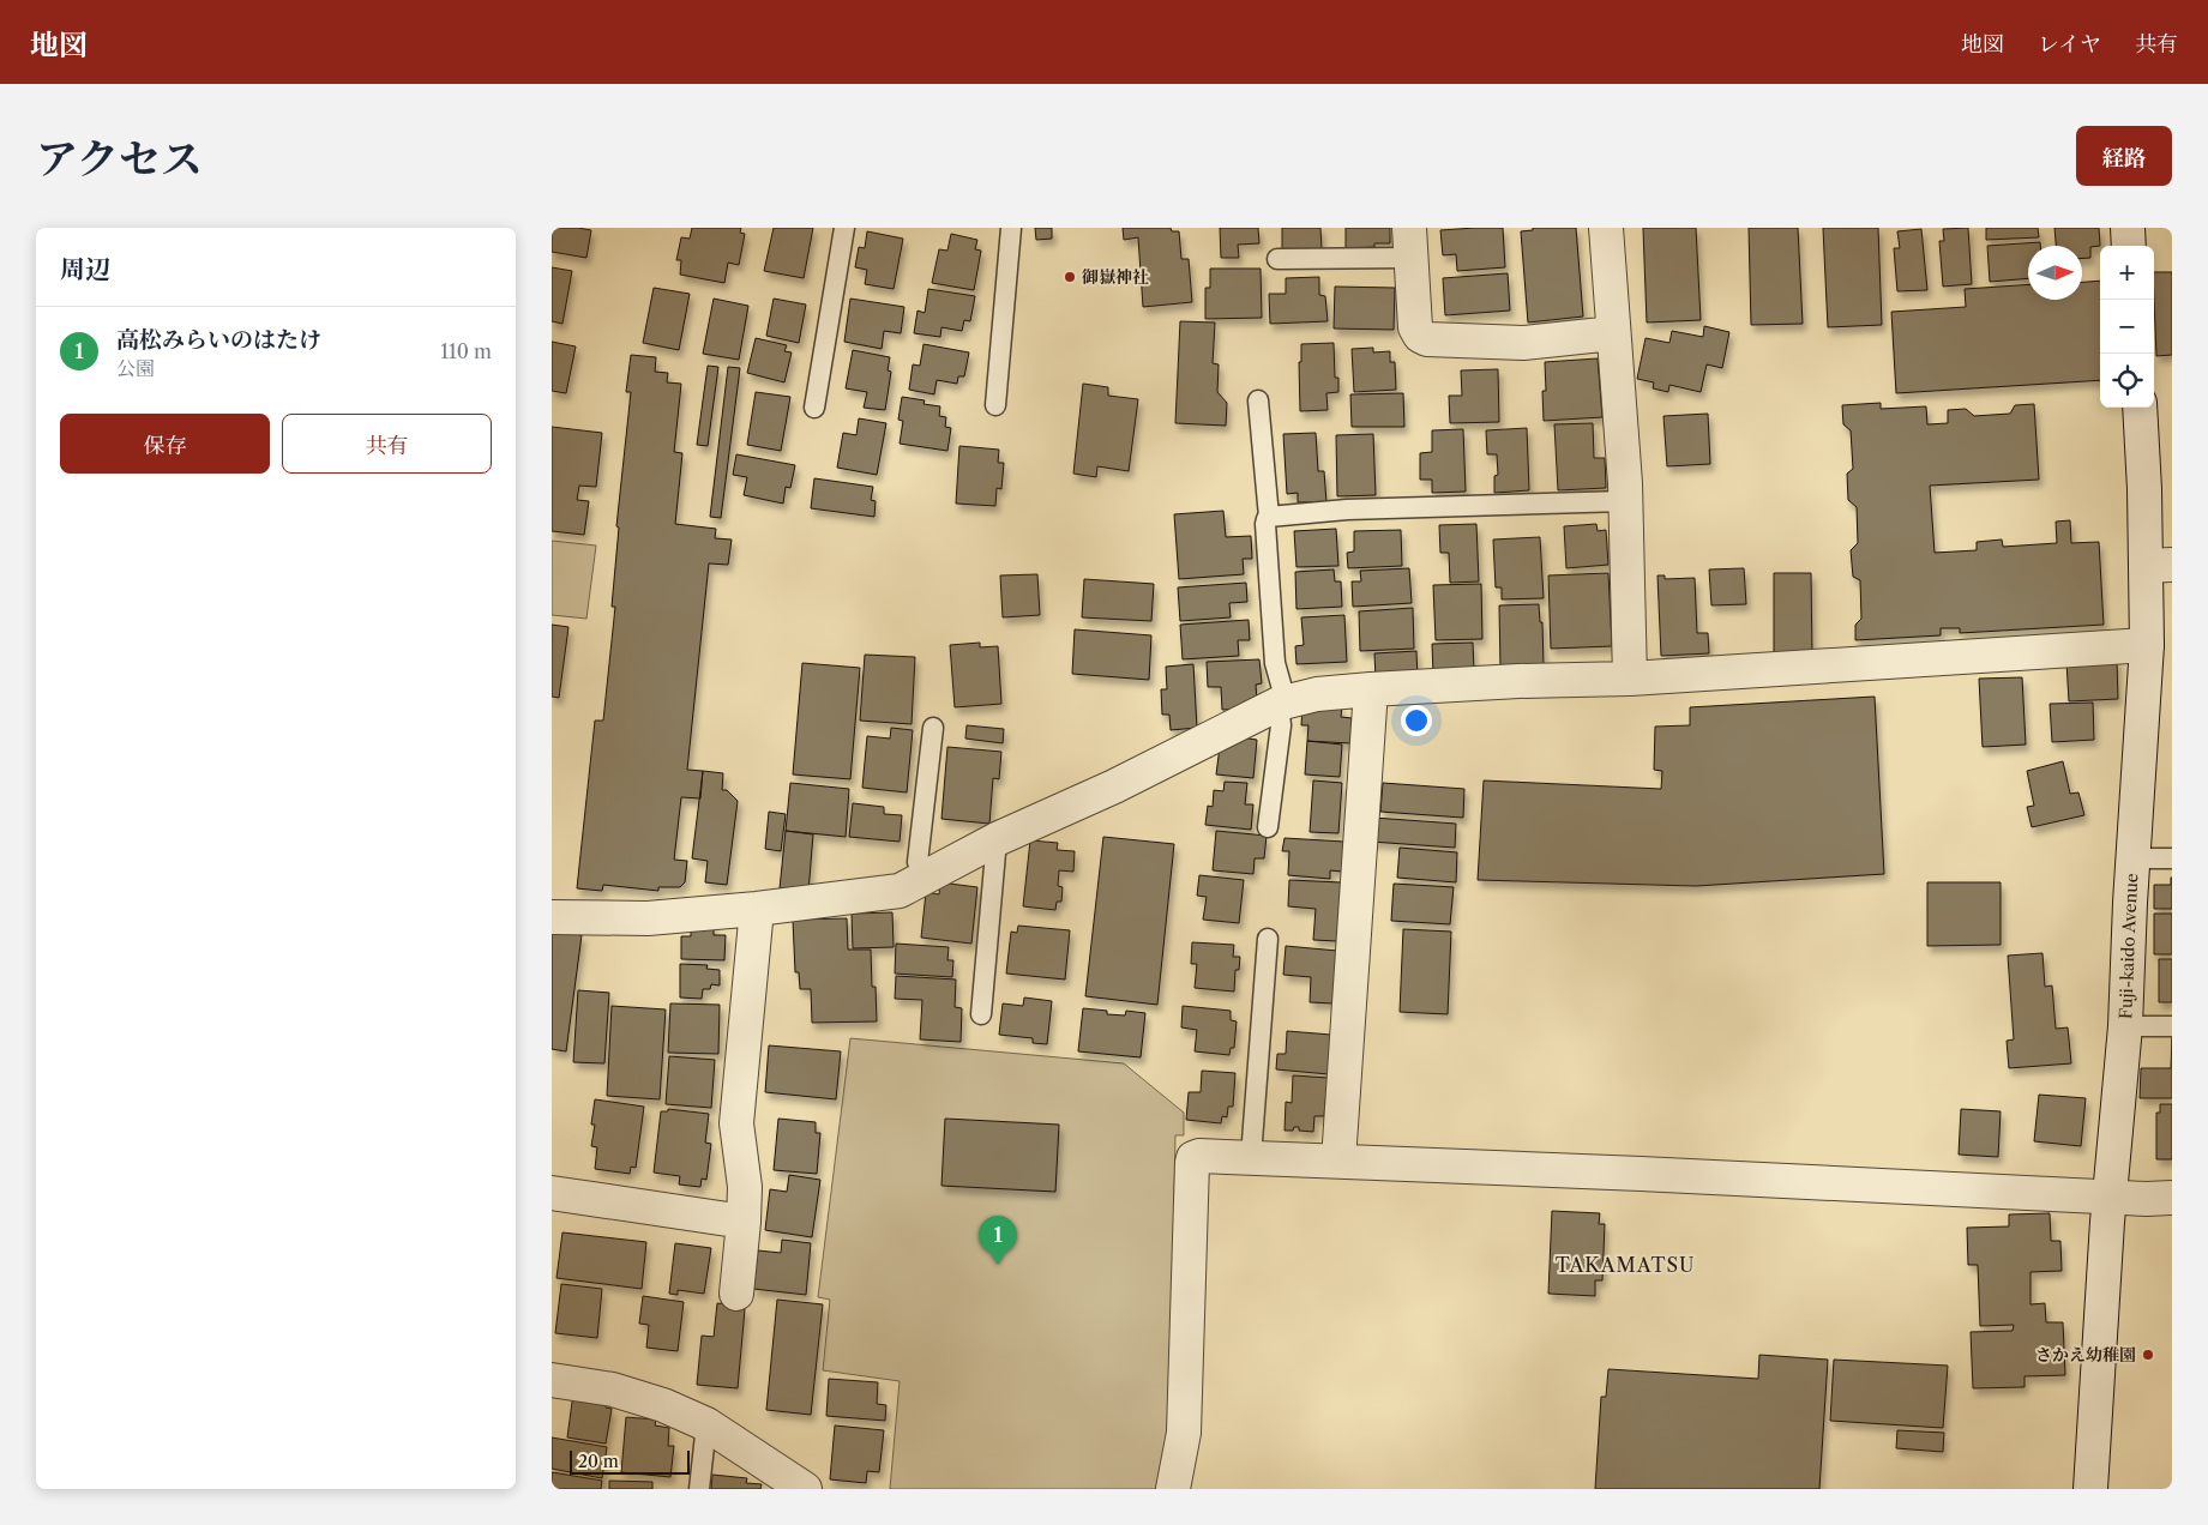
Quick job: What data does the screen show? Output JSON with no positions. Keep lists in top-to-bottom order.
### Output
{
  "streets": {
    "street": ["Fuji-kaido Avenue"]
  },
  "districts": ["TAKAMATSU"],
  "places": ["御嶽神社", "さかえ幼稚園"],
  "scale_bar": "20 m",
  "north": "right",
  "page": {
    "header": "地図",
    "nav": ["地図", "レイヤ", "共有"],
    "title": "アクセス",
    "buttons": [
      "経路",
      ["保存", "共有"]
    ],
    "heading": "周辺",
    "map_buttons": ["+", "−"],
    "list": [
      {
        "mark": "1",
        "name": "高松みらいのはたけ",
        "note": "公園",
        "value": "110 m"
      }
    ],
    "pins": "1",
    "scale": "20 m"
  }
}
